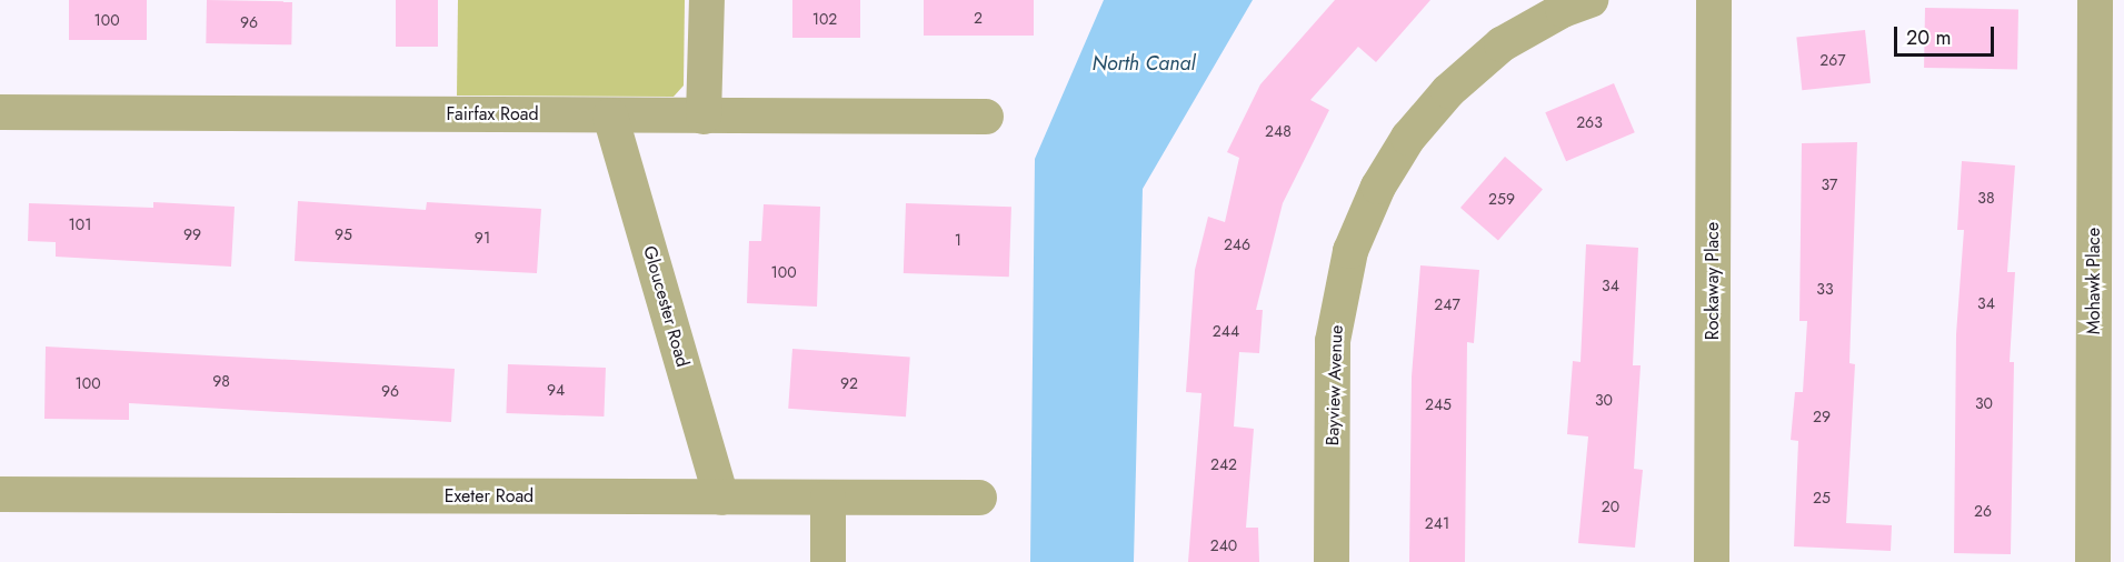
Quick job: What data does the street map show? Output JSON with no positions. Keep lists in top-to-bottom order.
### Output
{
  "streets": {
    "street": [
      "Fairfax Road",
      "Rockaway Place",
      "Mohawk Place",
      "Gloucester Road",
      "Bayview Avenue",
      "Exeter Road"
    ]
  },
  "crossings": [
    ["Fairfax Road", "Gloucester Road"],
    ["Gloucester Road", "Exeter Road"]
  ],
  "water": ["North Canal"],
  "house_numbers": [
    "2",
    "102",
    "100",
    "96",
    "267",
    "263",
    "248",
    "37",
    "38",
    "259",
    "101",
    "99",
    "95",
    "91",
    "1",
    "246",
    "100",
    "34",
    "33",
    "34",
    "247",
    "244",
    "98",
    "100",
    "92",
    "94",
    "96",
    "30",
    "30",
    "245",
    "29",
    "242",
    "25",
    "20",
    "26",
    "241",
    "240"
  ],
  "scale_bar": "20 m"
}
